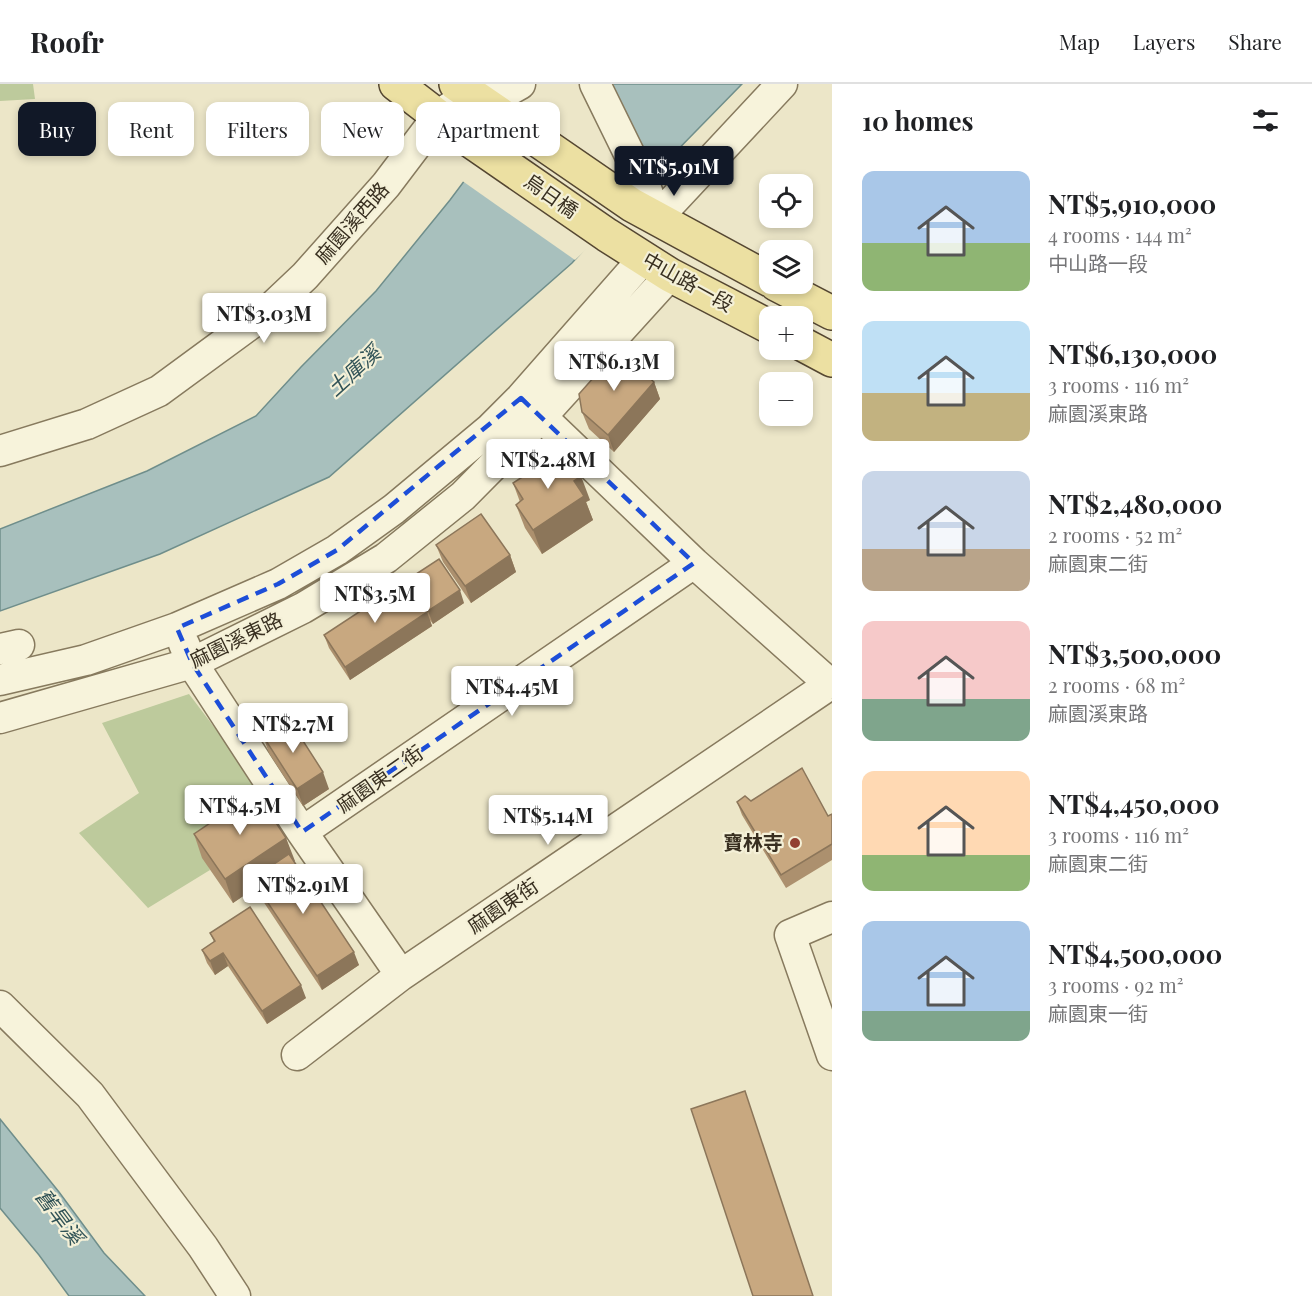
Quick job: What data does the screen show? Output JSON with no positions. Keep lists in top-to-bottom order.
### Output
{
  "streets": {
    "main road": ["烏日橋", "中山路一段"],
    "street": [
      "麻園溪西路",
      "麻園溪東路",
      "麻園東二街",
      "麻園東街"
    ]
  },
  "crossings": [
    ["烏日橋", "中山路一段"],
    ["中山路一段", "麻園溪東路"]
  ],
  "water": ["土庫溪", "舊旱溪"],
  "places": ["寶林寺"],
  "page": {
    "header": "Roofr",
    "nav": ["Map", "Layers", "Share"],
    "heading": "10 homes",
    "chip": [
      "Buy",
      "Rent",
      "Filters",
      "New",
      "Apartment"
    ],
    "price": [
      "NT$5.91M",
      "NT$3.03M",
      "NT$6.13M",
      "NT$2.48M",
      "NT$3.5M",
      "NT$4.45M",
      "NT$2.7M",
      "NT$4.5M",
      "NT$5.14M",
      "NT$2.91M"
    ],
    "list": [
      {
        "name": "NT$5,910,000",
        "note": "4 rooms · 144 m² · 中山路一段"
      },
      {
        "name": "NT$6,130,000",
        "note": "3 rooms · 116 m² · 麻園溪東路"
      },
      {
        "name": "NT$2,480,000",
        "note": "2 rooms · 52 m² · 麻園東二街"
      },
      {
        "name": "NT$3,500,000",
        "note": "2 rooms · 68 m² · 麻園溪東路"
      },
      {
        "name": "NT$4,450,000",
        "note": "3 rooms · 116 m² · 麻園東二街"
      },
      {
        "name": "NT$4,500,000",
        "note": "3 rooms · 92 m² · 麻園東一街"
      }
    ],
    "map_buttons": ["+", "−"]
  }
}
